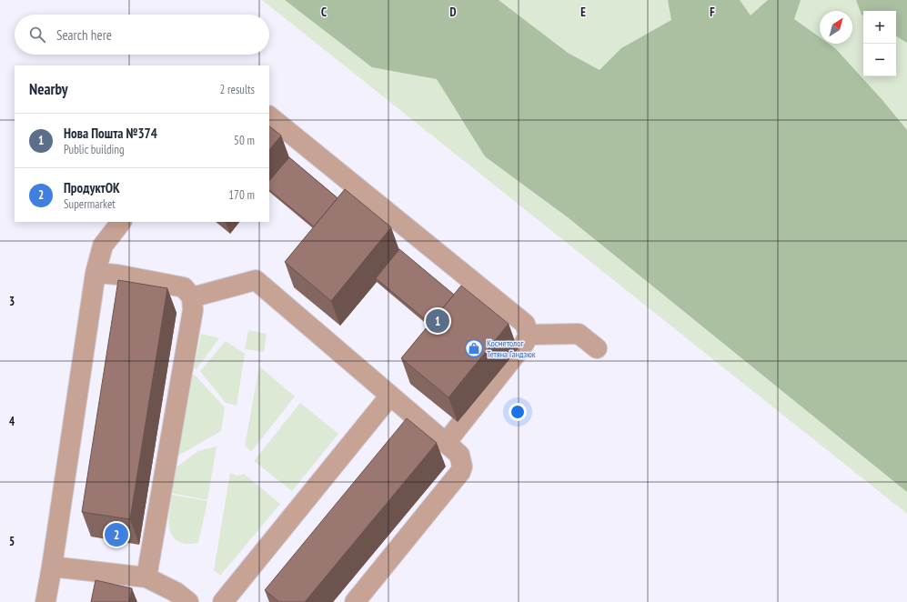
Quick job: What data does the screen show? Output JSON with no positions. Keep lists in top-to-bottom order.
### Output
{
  "places": {
    "shop": ["Косметолог Тетяна Гандзюк"]
  },
  "north": "top right",
  "page": {
    "map_buttons": ["+", "−"],
    "search": "Search here",
    "heading": ["Nearby", "2 results"],
    "list": [
      {
        "mark": "1",
        "name": "Нова Пошта №374",
        "note": "Public building",
        "value": "50 m"
      },
      {
        "mark": "2",
        "name": "ПродуктОК",
        "note": "Supermarket",
        "value": "170 m"
      }
    ],
    "pins": ["1", "2"]
  },
  "grid": {
    "columns": [
      "C",
      "D",
      "E",
      "F"
    ],
    "rows": ["3", "4", "5"]
  }
}
